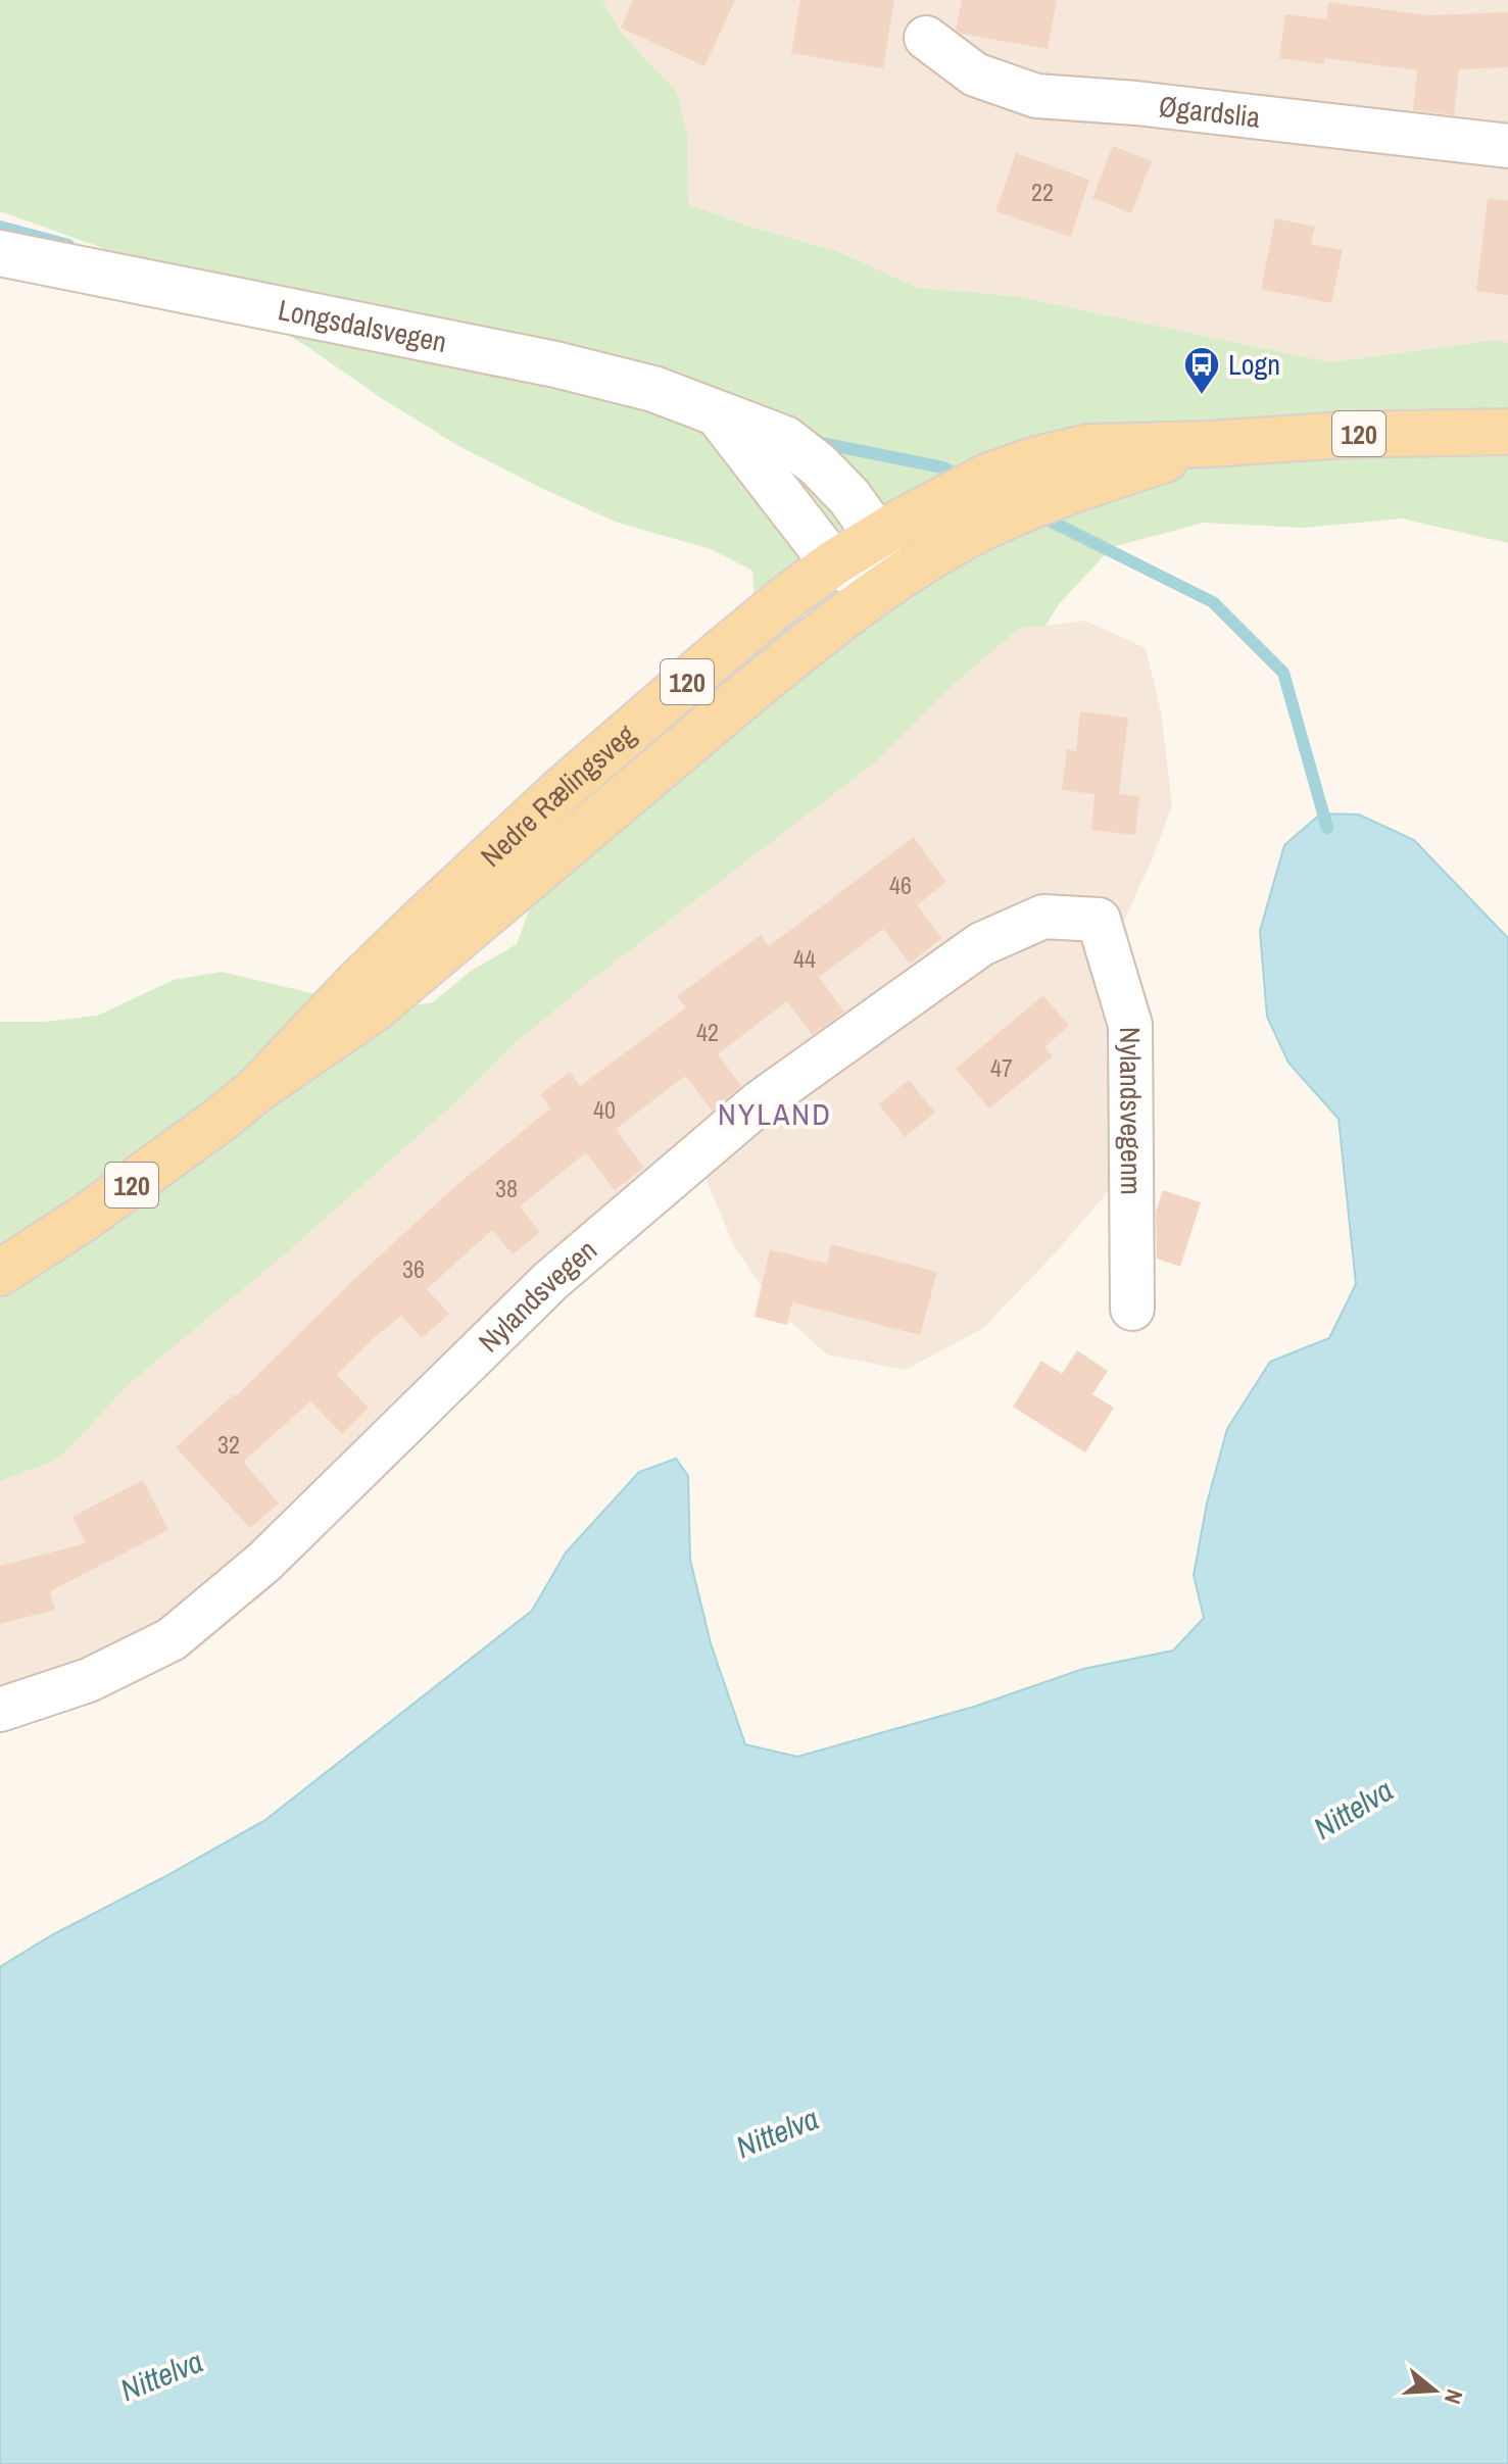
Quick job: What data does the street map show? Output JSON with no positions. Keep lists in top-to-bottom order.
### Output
{
  "streets": {
    "main road": ["Longsdalsvegen", "120", "Nedre Rælingsveg"],
    "street": ["Øgardslia", "Nylandsvegenm", "Nylandsvegen"]
  },
  "crossings": [
    ["Longsdalsvegen", "Nedre Rælingsveg"],
    ["Nylandsvegenm", "Nylandsvegen"]
  ],
  "districts": ["NYLAND"],
  "water": ["Nittelva"],
  "places": {
    "bus stop": ["Logn"]
  },
  "house_numbers": [
    "22",
    "46",
    "44",
    "42",
    "47",
    "40",
    "38",
    "36",
    "32"
  ],
  "north": "right"
}
